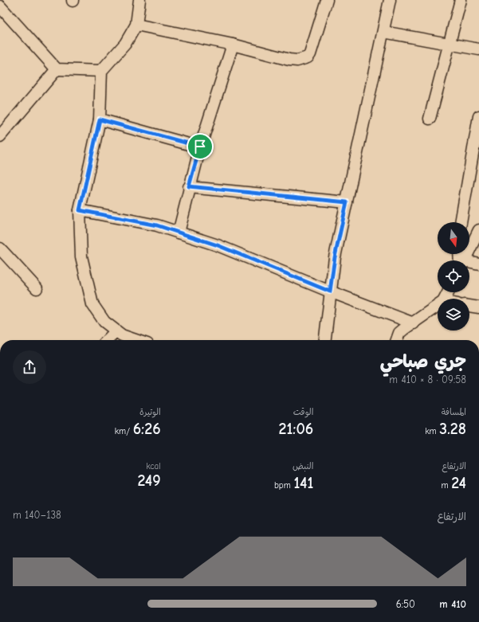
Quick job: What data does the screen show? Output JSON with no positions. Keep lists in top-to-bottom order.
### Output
{
  "north": "bottom",
  "page": {
    "heading": ["جري صباحي", "09:58 · 8 × 410 m"],
    "stats": [
      ["المسافة", "3.28 km"],
      ["الوقت", "21:06"],
      ["الوتيرة", "6:26 /km"],
      ["الارتفاع", "24 m"],
      ["النبض", "141 bpm"],
      ["kcal", "249"]
    ],
    "chart": ["الارتفاع", "138–140 m"],
    "list": [
      {
        "name": "410 m",
        "note": "6:50"
      }
    ]
  }
}
